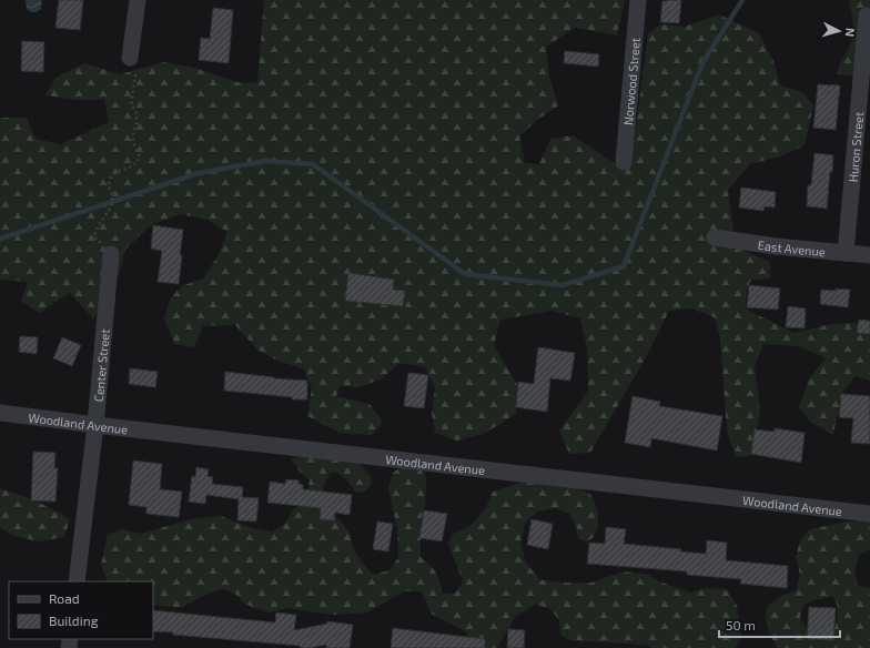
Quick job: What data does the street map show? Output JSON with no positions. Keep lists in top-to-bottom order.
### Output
{
  "streets": {
    "street": [
      "Norwood Street",
      "Huron Street",
      "East Avenue",
      "Center Street",
      "Woodland Avenue"
    ]
  },
  "crossings": [
    ["Huron Street", "East Avenue"],
    ["Center Street", "Woodland Avenue"]
  ],
  "legend": ["Road", "Building"],
  "scale_bar": "50 m",
  "north": "right"
}
